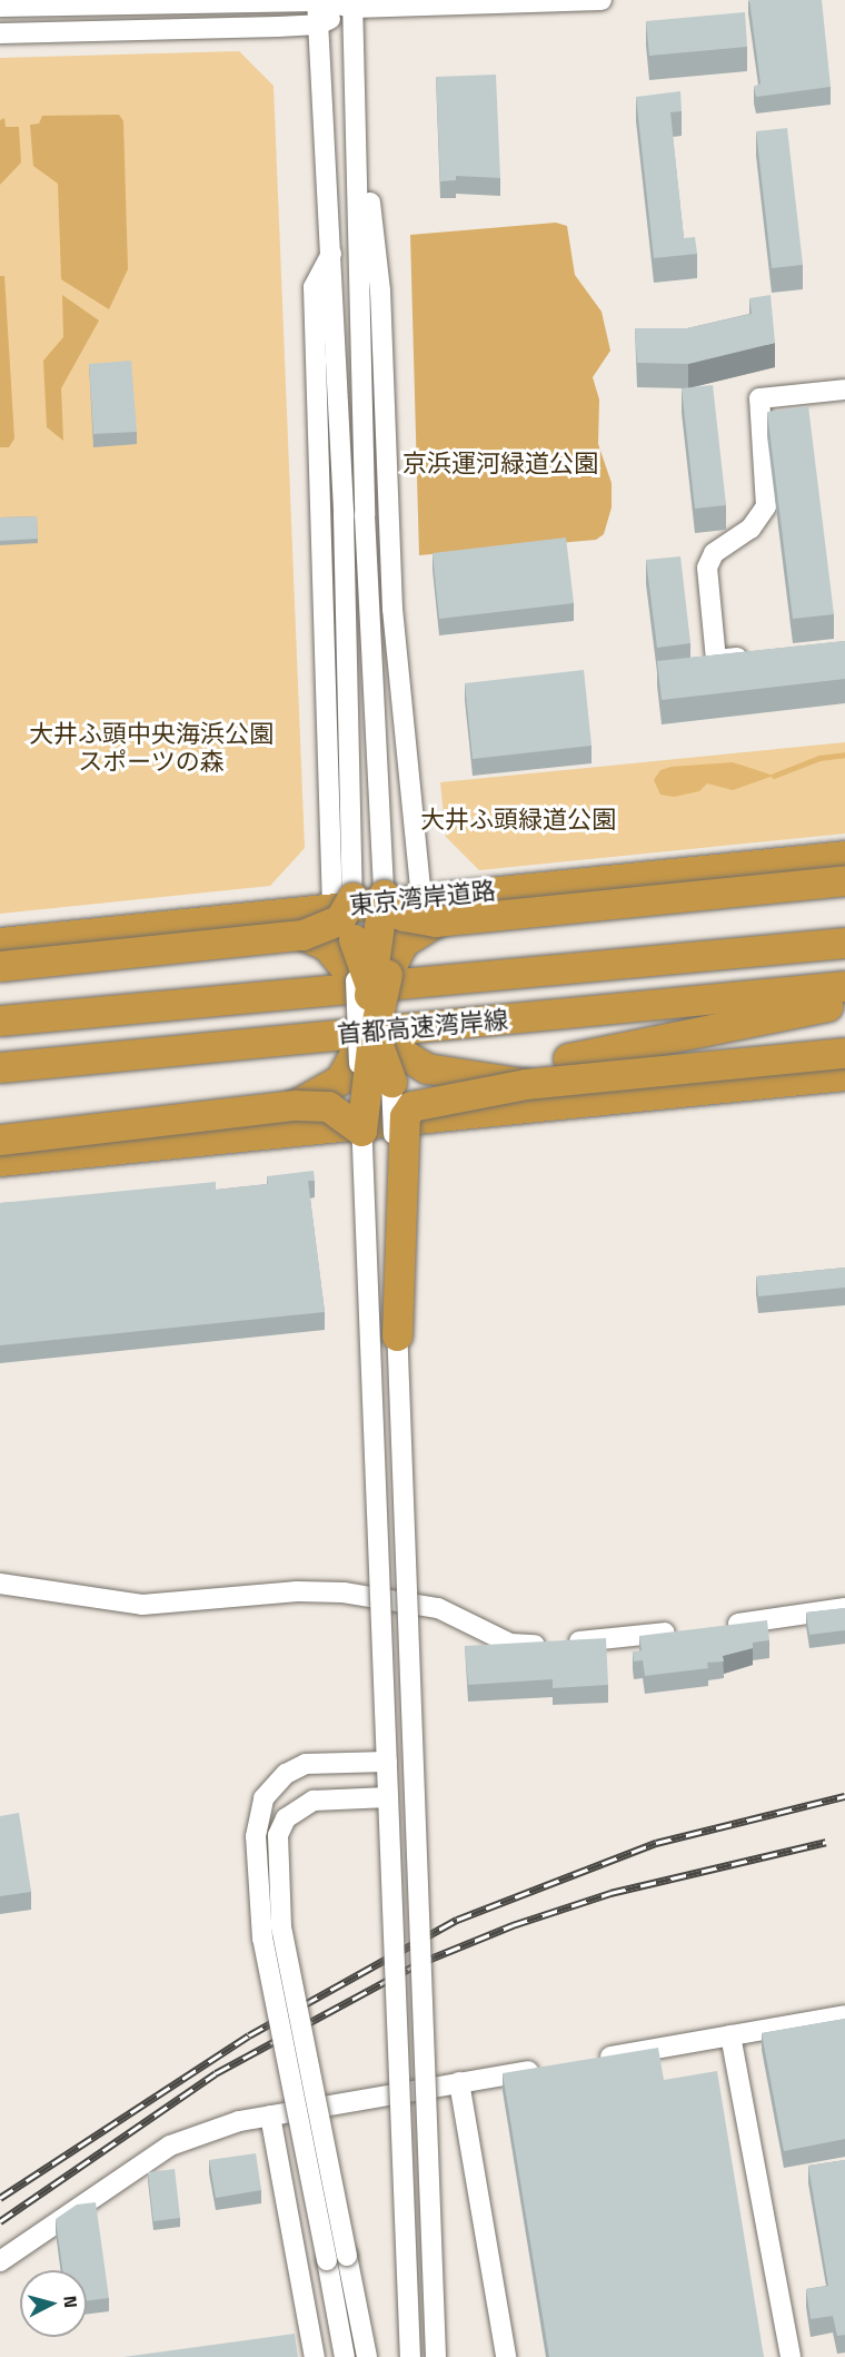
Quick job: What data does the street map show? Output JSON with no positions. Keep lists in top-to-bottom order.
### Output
{
  "streets": {
    "highway": ["東京湾岸道路", "首都高速湾岸線"]
  },
  "parks": ["京浜運河緑道公園", "大井ふ頭中央海浜公園 スポーツの森", "大井ふ頭緑道公園"],
  "north": "right"
}
